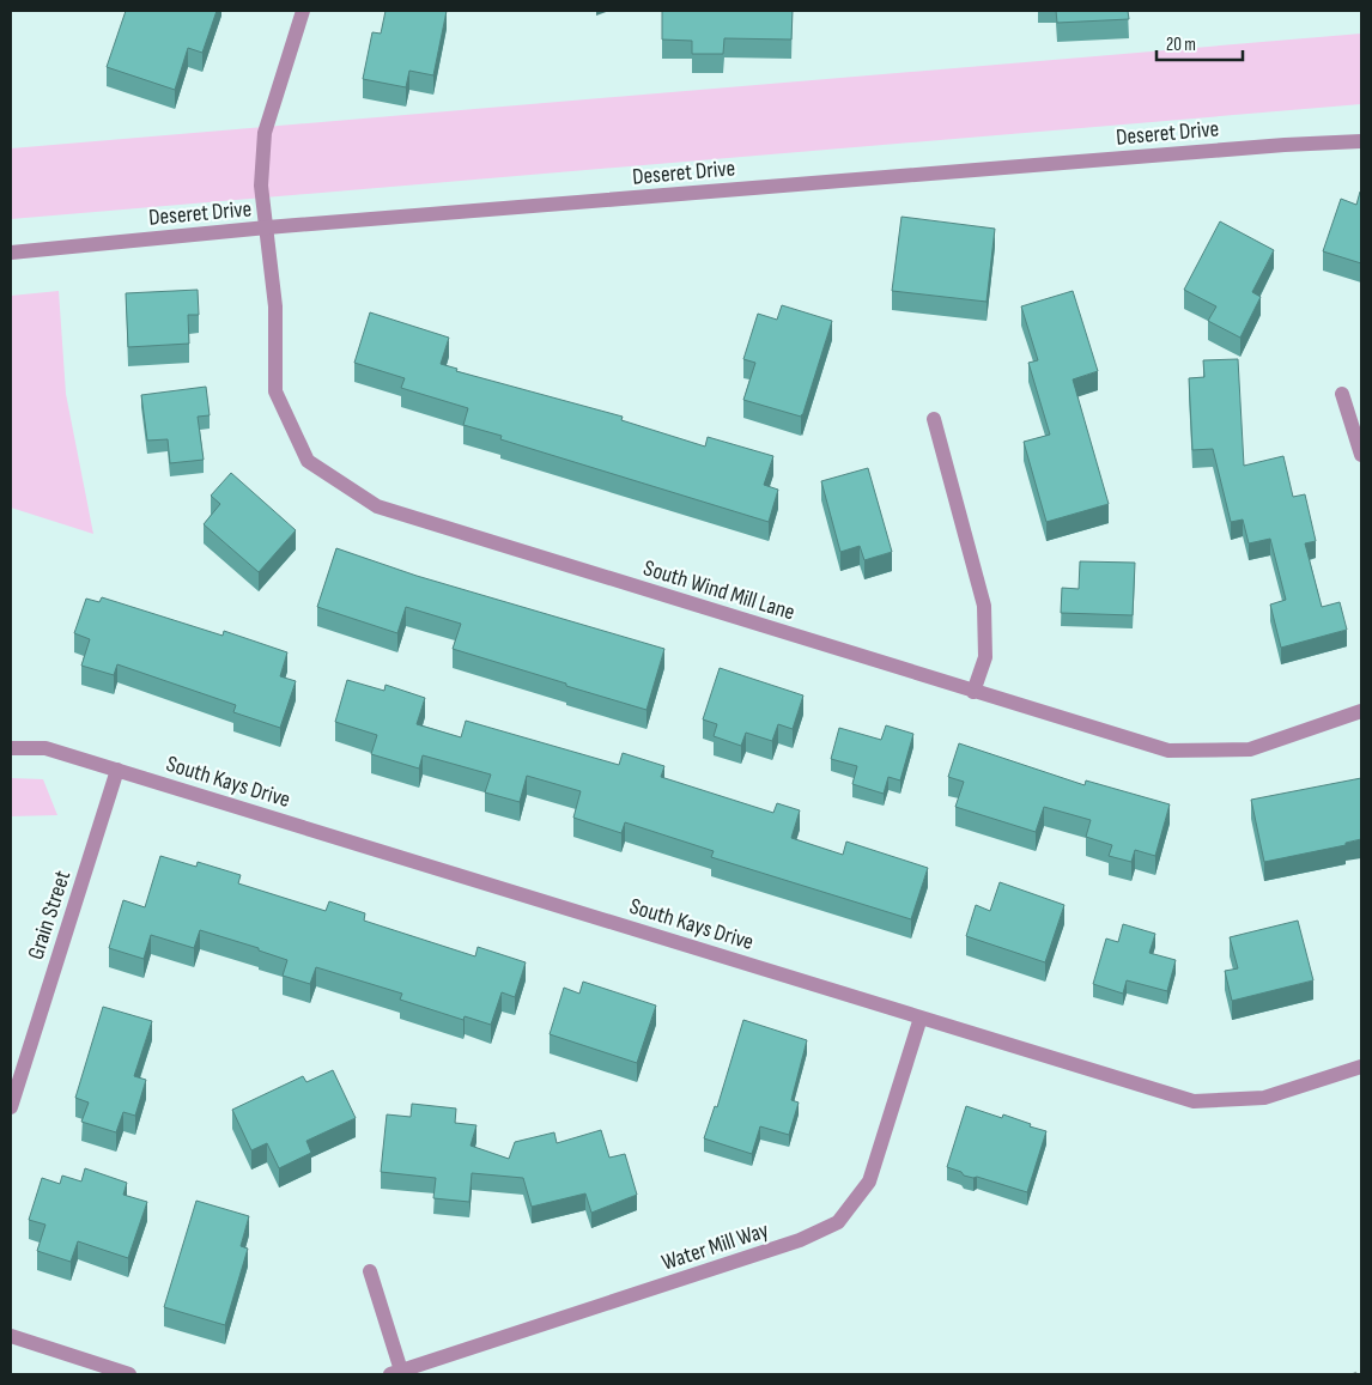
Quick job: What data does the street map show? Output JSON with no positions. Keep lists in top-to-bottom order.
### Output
{
  "streets": {
    "street": [
      "Deseret Drive",
      "South Wind Mill Lane",
      "South Kays Drive",
      "Grain Street",
      "Water Mill Way"
    ]
  },
  "crossings": [
    ["Deseret Drive", "South Wind Mill Lane"],
    ["South Kays Drive", "Grain Street"],
    ["South Kays Drive", "Water Mill Way"]
  ],
  "scale_bar": "20 m"
}
